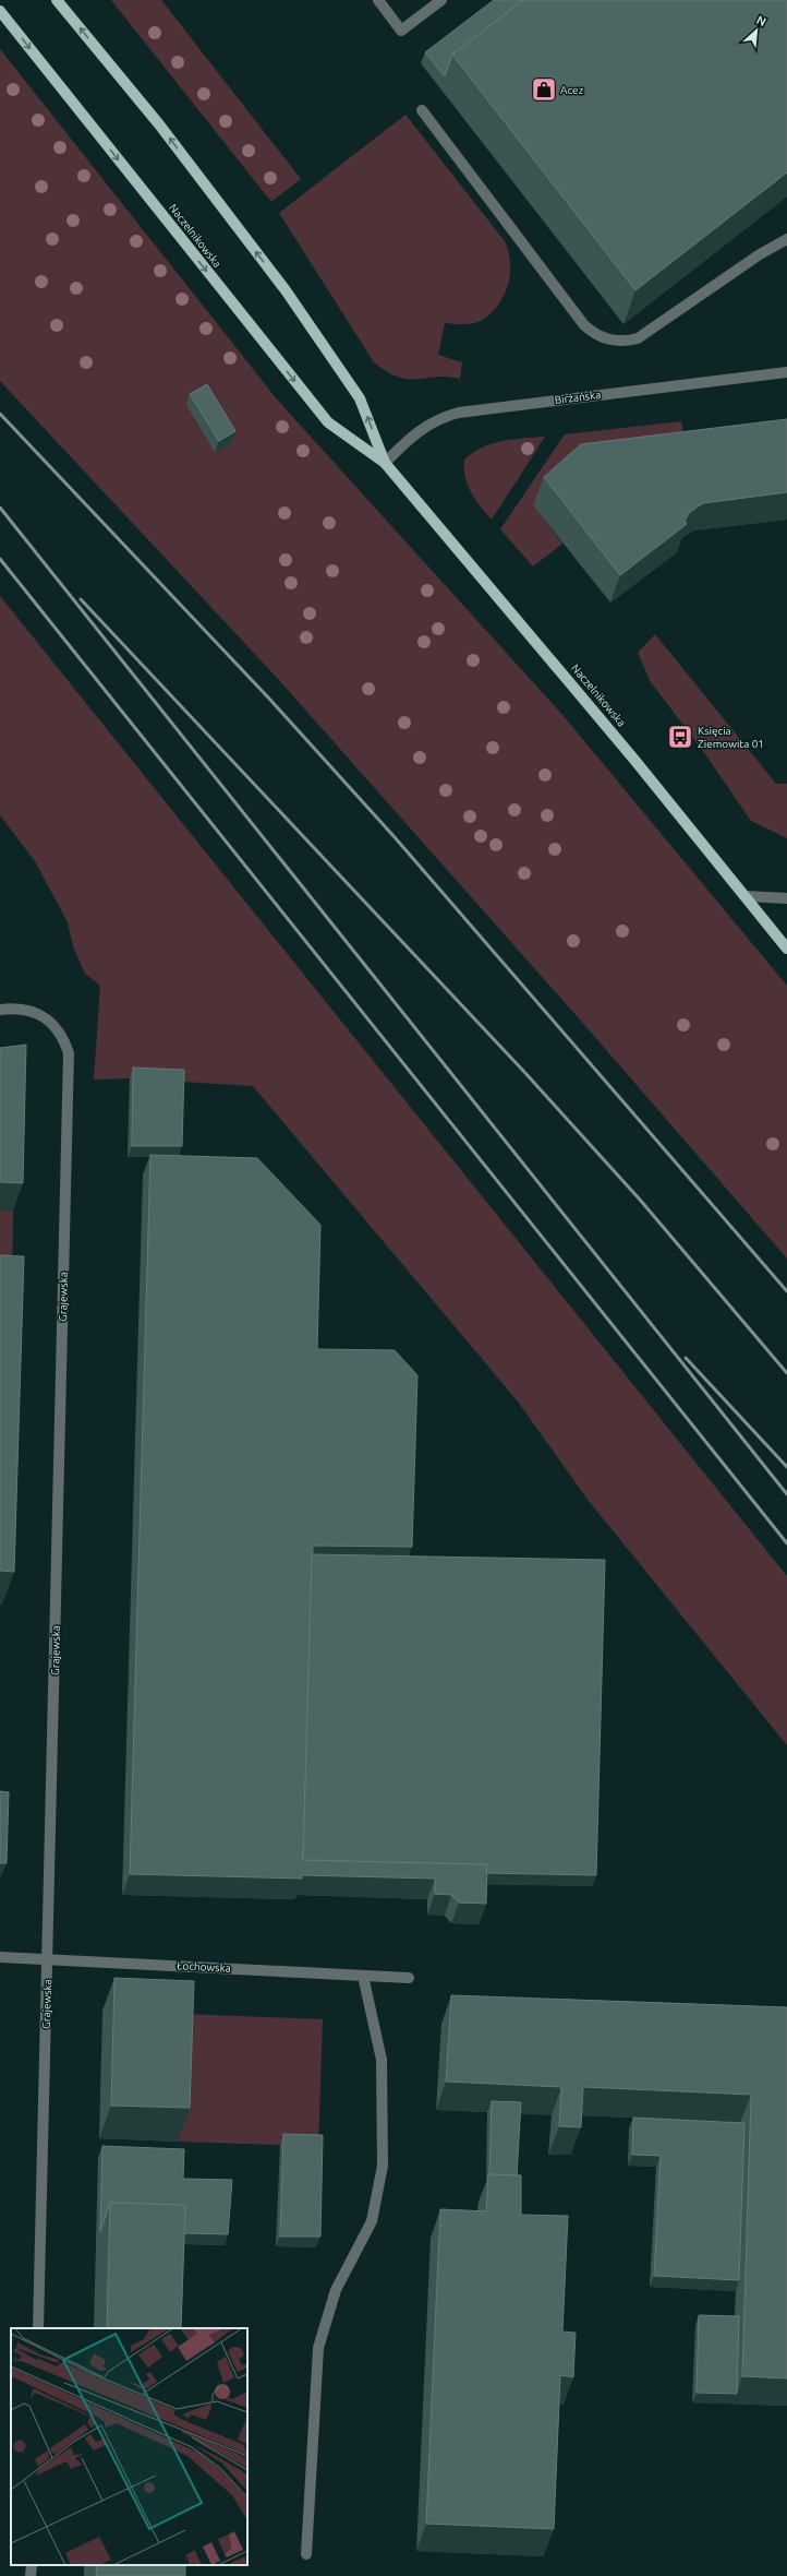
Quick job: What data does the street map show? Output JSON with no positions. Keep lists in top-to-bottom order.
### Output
{
  "streets": {
    "main road": ["Naczelnikowska"],
    "street": ["Birżańska", "Grajewska", "Łochowska"]
  },
  "crossings": [
    ["Naczelnikowska", "Birżańska"],
    ["Grajewska", "Łochowska"]
  ],
  "places": {
    "shop": ["Acez"],
    "bus stop": ["Księcia Ziemowita 01"]
  },
  "north": "top right"
}
